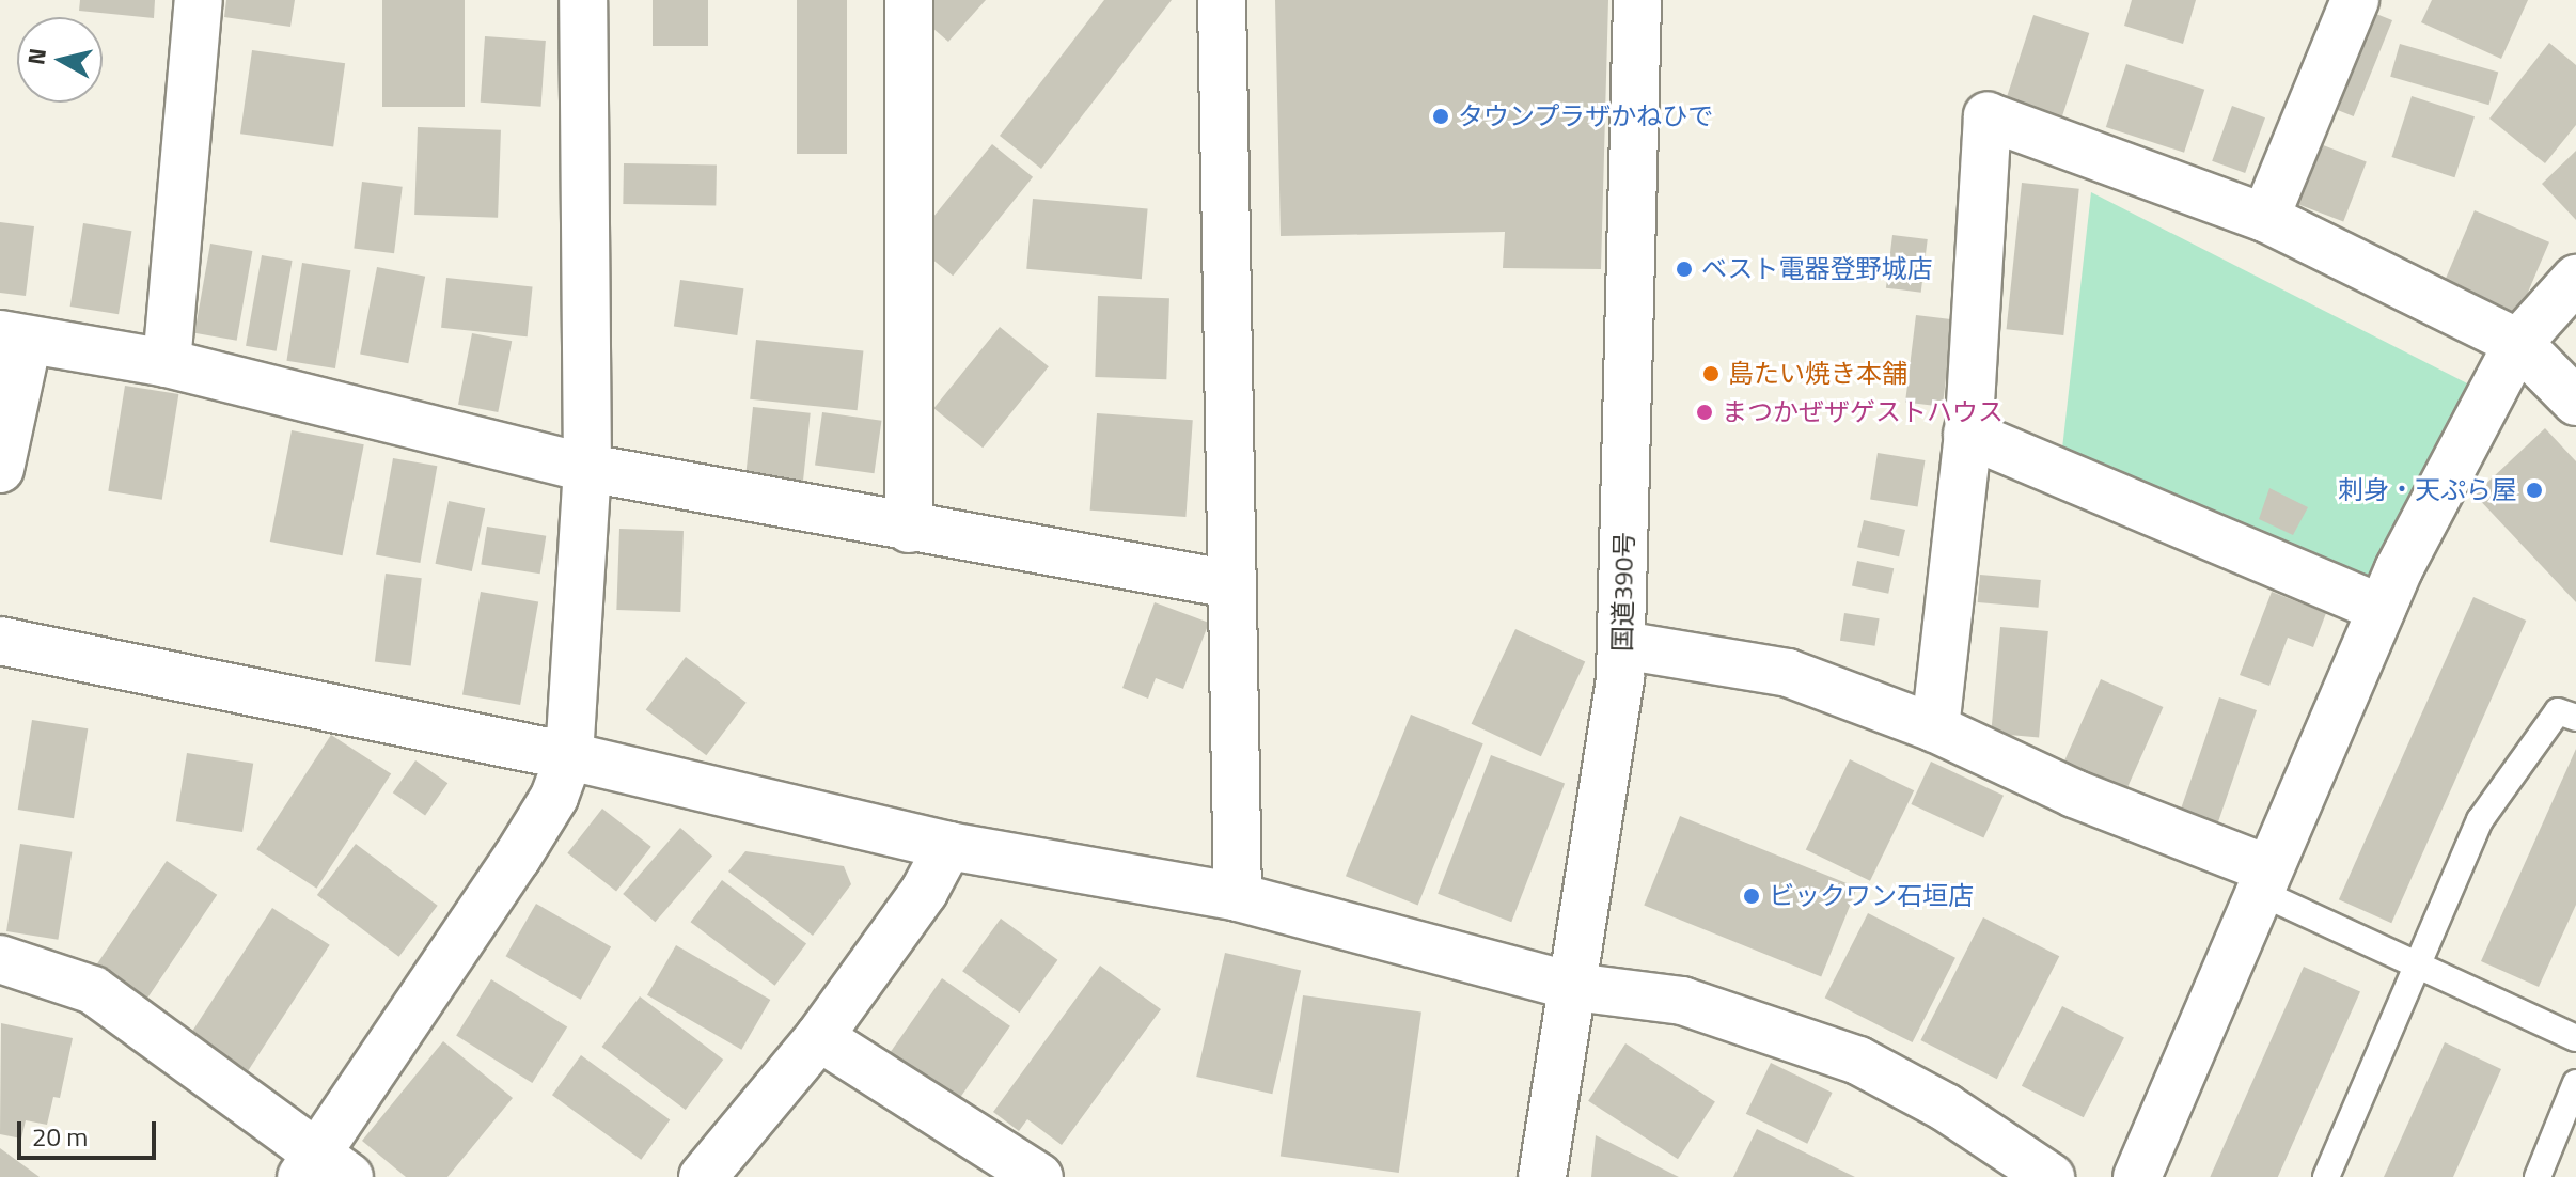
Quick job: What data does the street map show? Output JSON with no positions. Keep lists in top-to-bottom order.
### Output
{
  "streets": {
    "main road": ["国道390号"]
  },
  "places": [
    "タウンプラザかねひで",
    "ベスト電器登野城店",
    "島たい焼き本舗",
    "まつかぜザゲストハウス",
    "刺身・天ぷら屋",
    "ビックワン石垣店"
  ],
  "scale_bar": "20 m",
  "north": "left"
}
